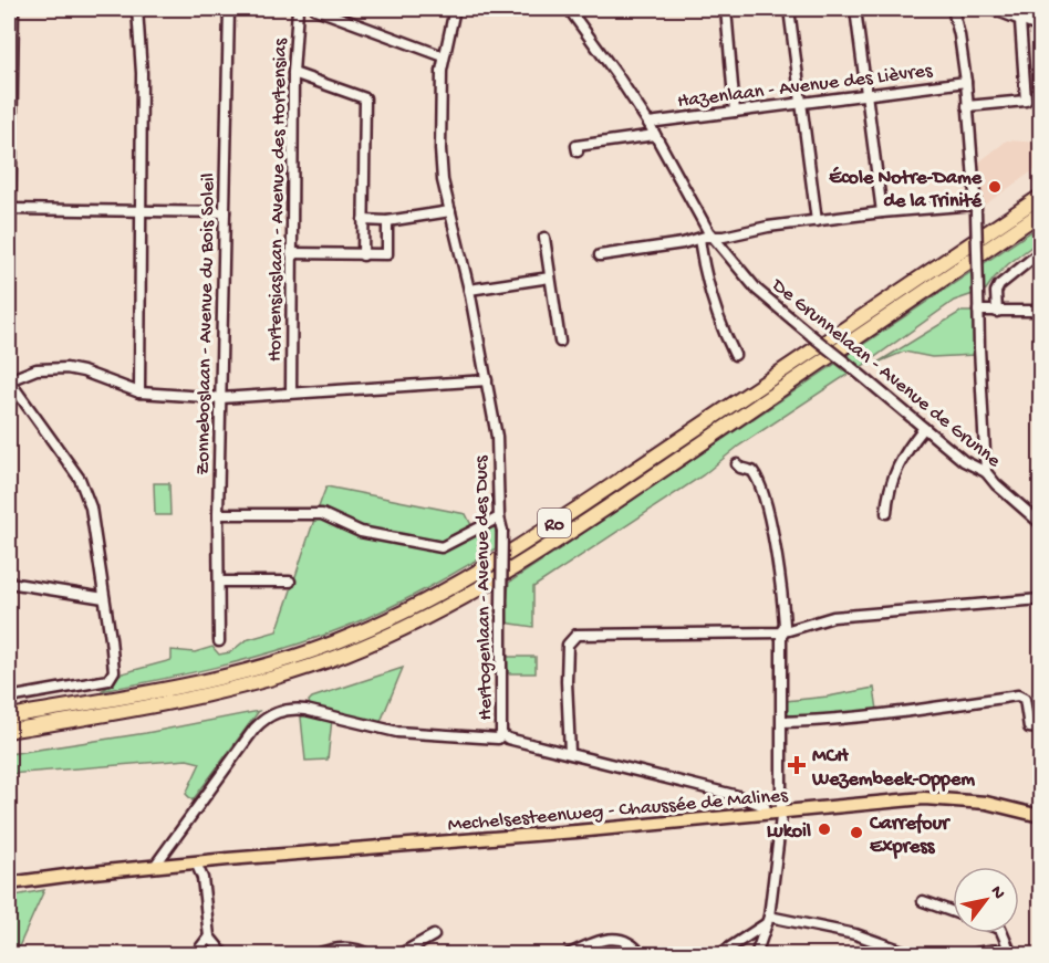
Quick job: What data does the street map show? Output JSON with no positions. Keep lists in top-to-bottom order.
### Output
{
  "streets": {
    "highway": ["R0"],
    "main road": ["Mechelsesteenweg - Chaussée de Malines"],
    "street": [
      "Hazenlaan - Avenue des Lièvres",
      "Hortensiaslaan - Avenue des Hortensias",
      "Zonneboslaan - Avenue du Bois Soleil",
      "De Grunnelaan - Avenue de Grunne",
      "Hertogenlaan - Avenue des Ducs"
    ]
  },
  "crossings": [
    ["Hazenlaan - Avenue des Lièvres", "De Grunnelaan - Avenue de Grunne"],
    ["Hertogenlaan - Avenue des Ducs", "Mechelsesteenweg - Chaussée de Malines"]
  ],
  "places": {
    "other": ["École Notre-Dame de la Trinité", "Lukoil", "Carrefour Express"],
    "health": ["MCH Wezembeek-Oppem"]
  },
  "north": "top right"
}
